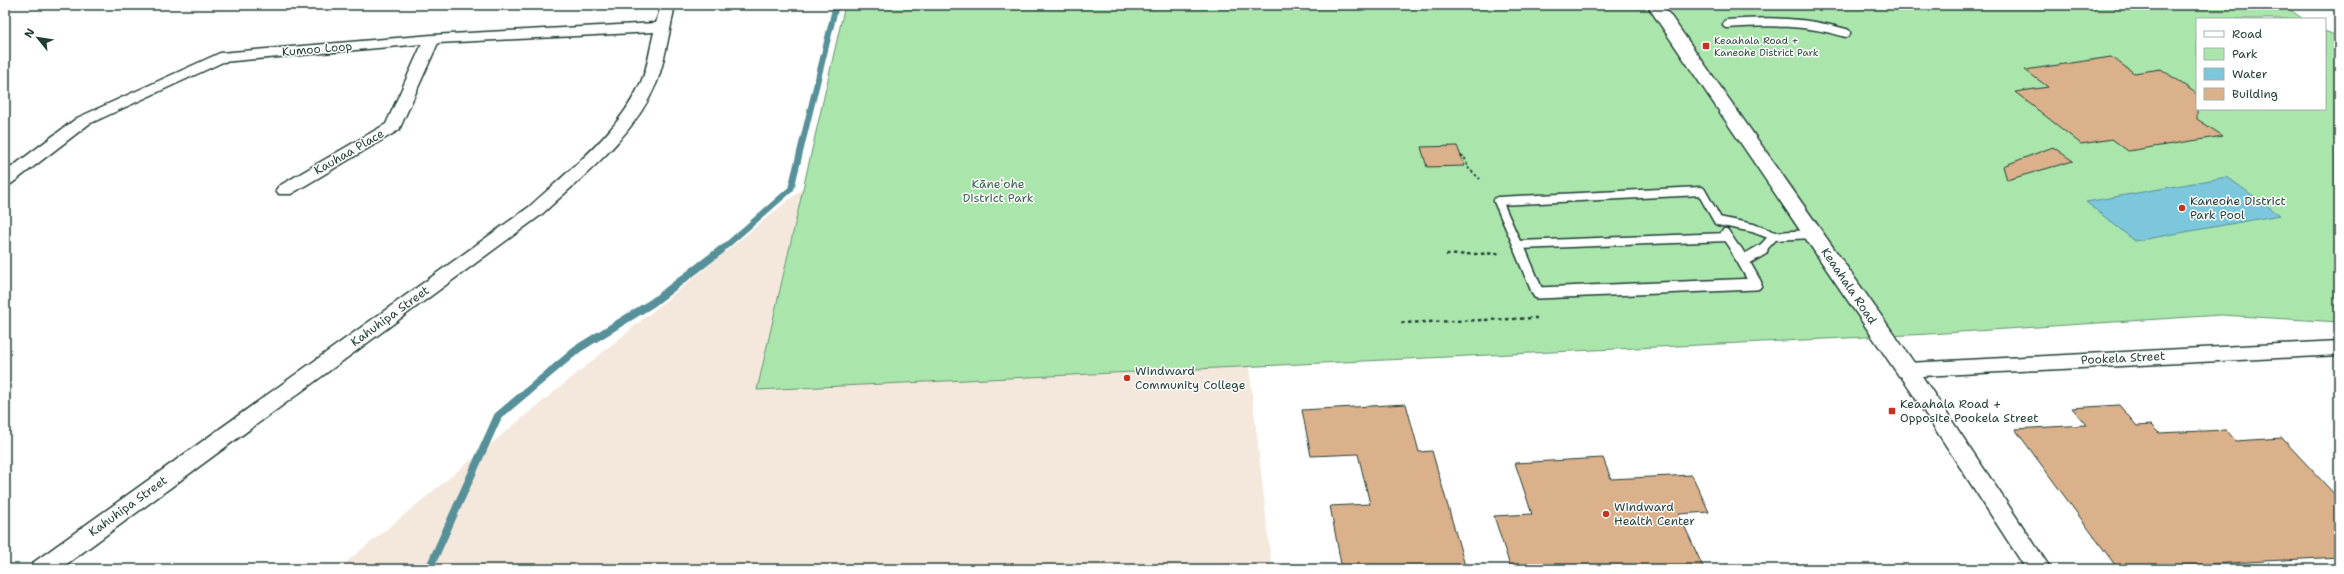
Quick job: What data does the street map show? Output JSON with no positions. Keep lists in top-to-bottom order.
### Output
{
  "streets": {
    "street": [
      "Kumoo Loop",
      "Kauhaa Place",
      "Keaahala Road",
      "Kahuhipa Street",
      "Pookela Street"
    ]
  },
  "crossings": [
    ["Kumoo Loop", "Kauhaa Place"],
    ["Kumoo Loop", "Kahuhipa Street"],
    ["Keaahala Road", "Pookela Street"]
  ],
  "parks": ["Kāneʻohe District Park"],
  "places": {
    "transit": ["Keaahala Road + Kaneohe District Park", "Keaahala Road + Opposite Pookela Street"],
    "other": ["Kaneohe District Park Pool", "Windward Community College", "Windward Health Center"]
  },
  "legend": [
    "Road",
    "Park",
    "Water",
    "Building"
  ],
  "north": "top left"
}
